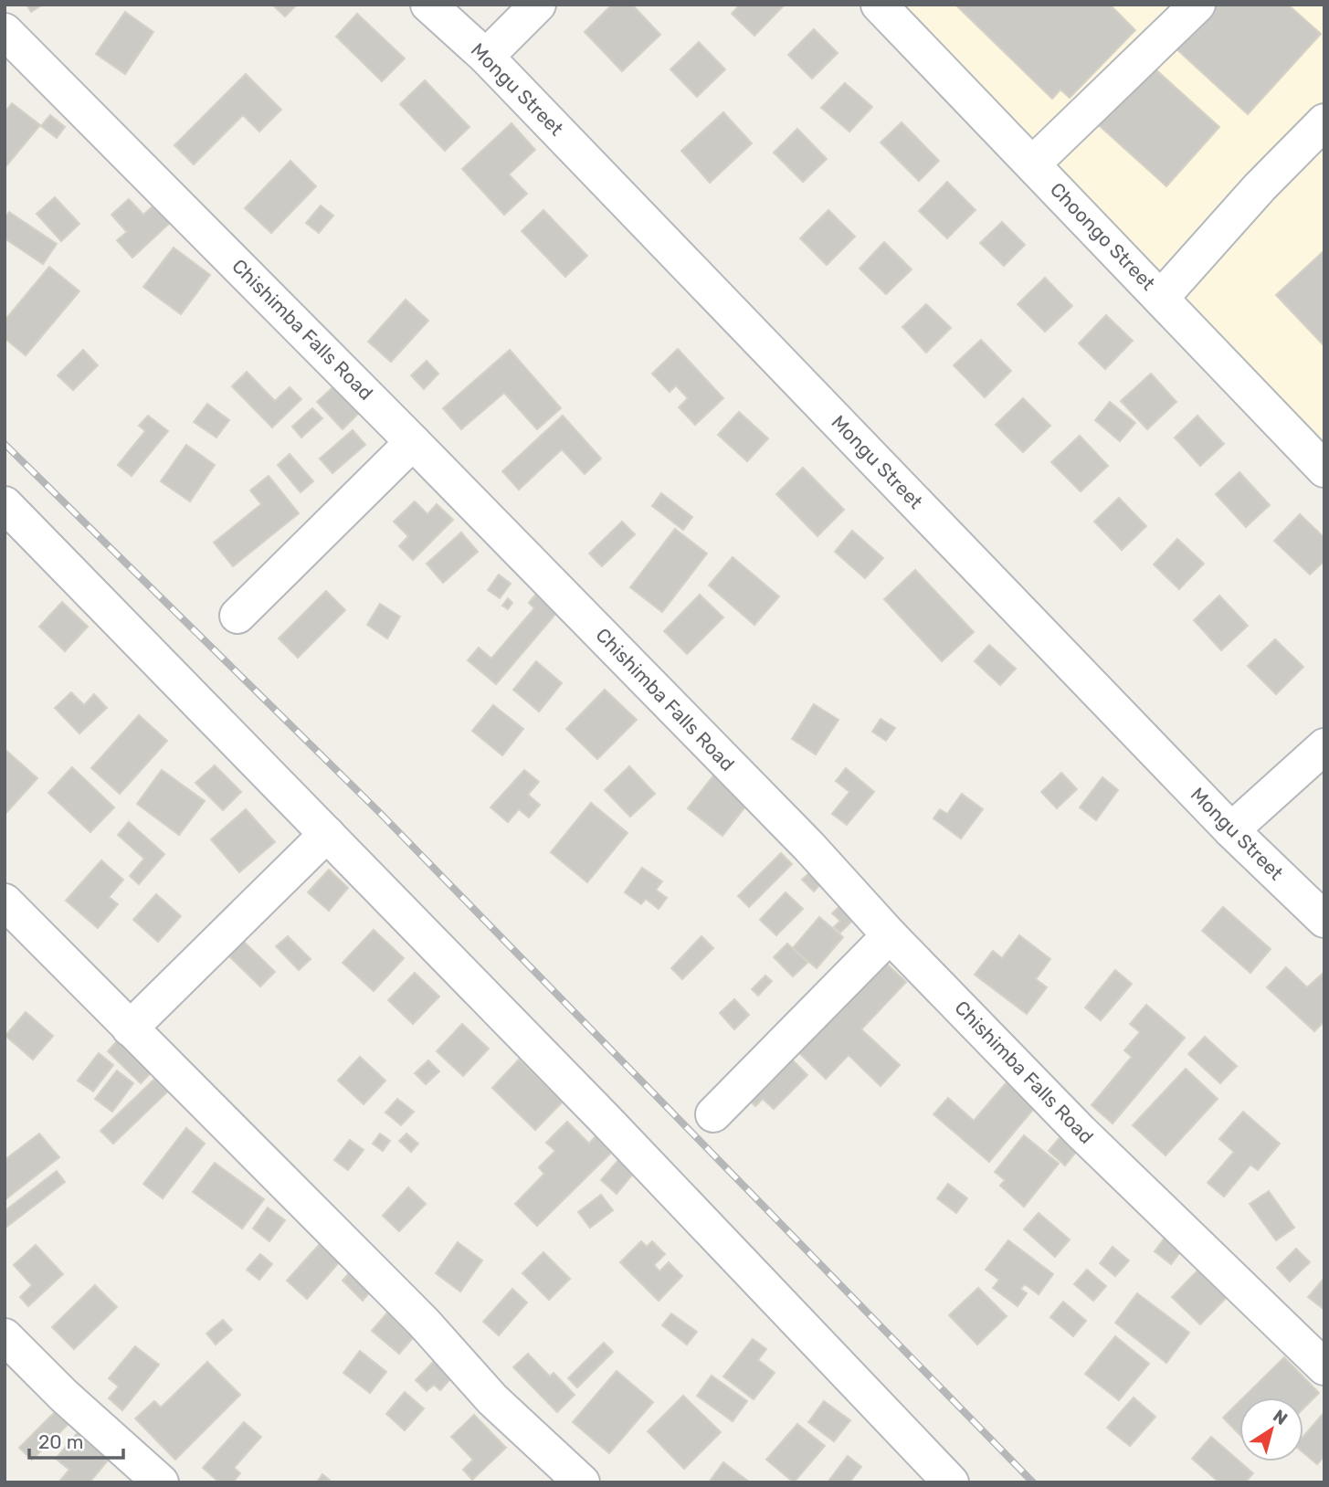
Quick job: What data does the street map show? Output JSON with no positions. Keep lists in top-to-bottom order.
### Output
{
  "streets": {
    "street": ["Mongu Street", "Choongo Street", "Chishimba Falls Road"]
  },
  "scale_bar": "20 m",
  "north": "top right"
}
